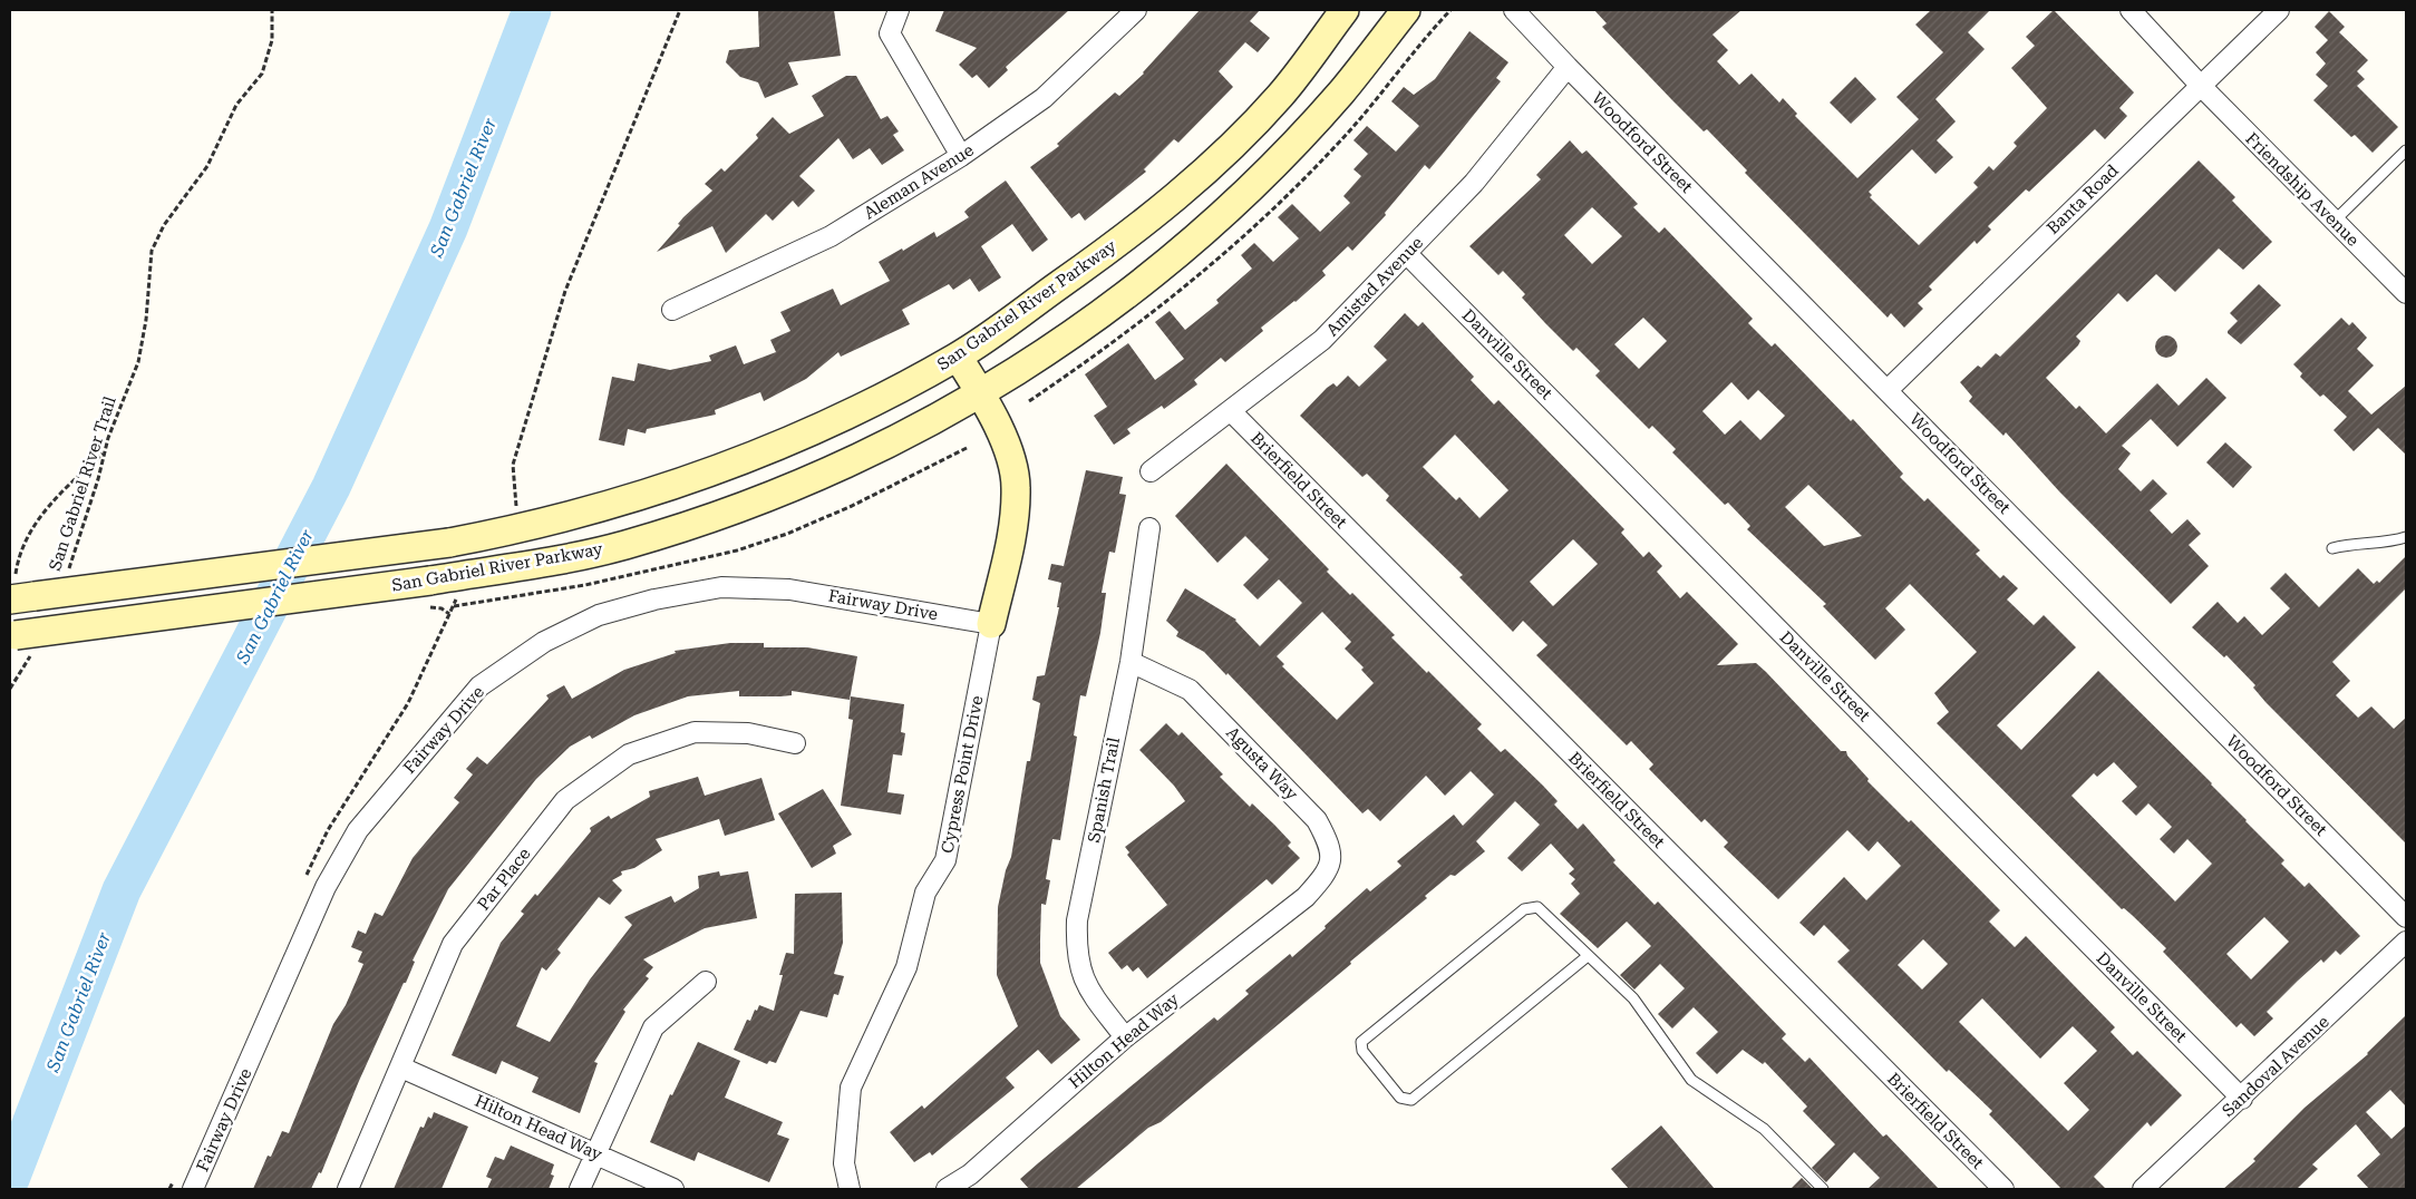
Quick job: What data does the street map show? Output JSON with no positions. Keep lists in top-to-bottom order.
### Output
{
  "streets": {
    "main road": ["San Gabriel River Parkway", "Cypress Point Drive"],
    "street": [
      "Woodford Street",
      "Aleman Avenue",
      "Friendship Avenue",
      "Banta Road",
      "Amistad Avenue",
      "Danville Street",
      "Brierfield Street",
      "Fairway Drive",
      "Agusta Way",
      "Spanish Trail",
      "Par Place",
      "Hilton Head Way",
      "Sandoval Avenue"
    ],
    "path": ["San Gabriel River Trail"]
  },
  "crossings": [
    ["Woodford Street", "Banta Road"],
    ["Woodford Street", "Amistad Avenue"],
    ["Friendship Avenue", "Banta Road"],
    ["Amistad Avenue", "Danville Street"],
    ["Amistad Avenue", "Brierfield Street"],
    ["San Gabriel River Parkway", "Cypress Point Drive"],
    ["Danville Street", "Sandoval Avenue"],
    ["Fairway Drive", "Cypress Point Drive"],
    ["Agusta Way", "Spanish Trail"],
    ["Agusta Way", "Hilton Head Way"],
    ["Spanish Trail", "Hilton Head Way"],
    ["Par Place", "Hilton Head Way"]
  ],
  "water": ["San Gabriel River"]
}
